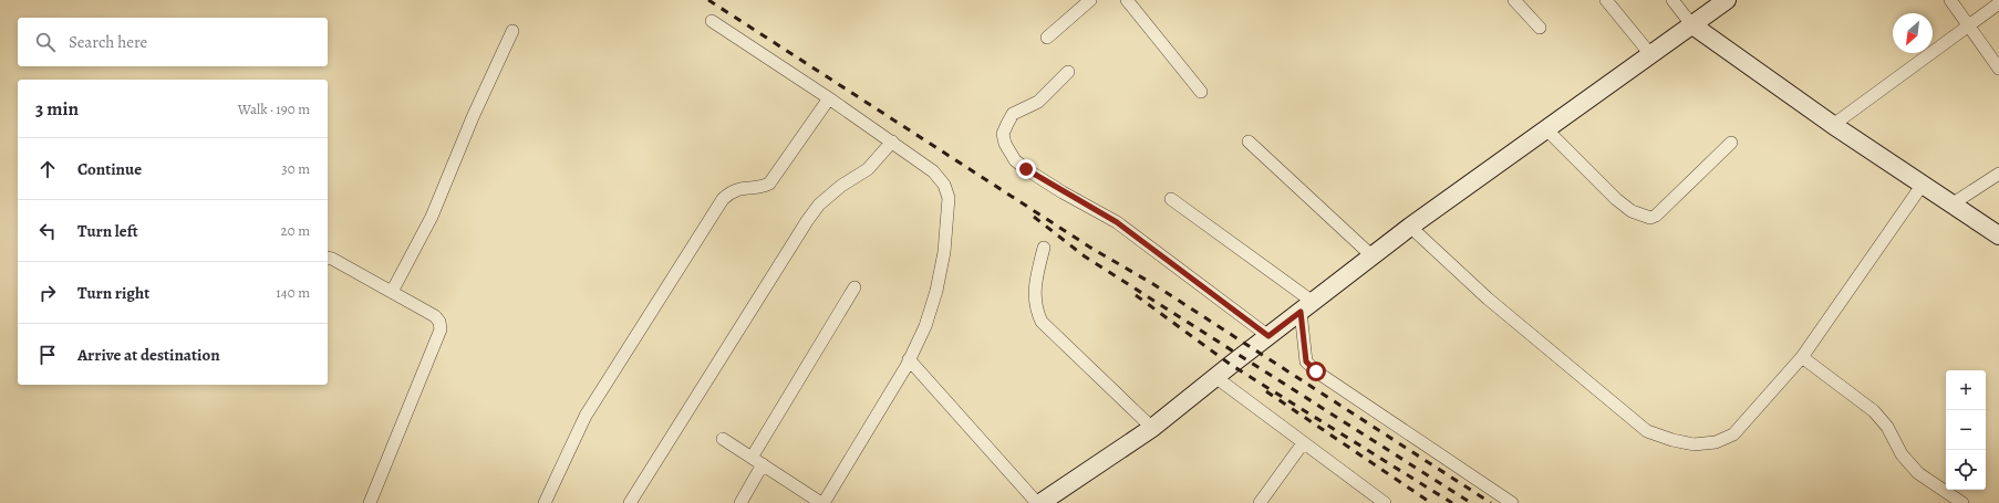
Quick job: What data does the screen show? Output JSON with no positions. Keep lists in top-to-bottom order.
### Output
{
  "north": "bottom left",
  "page": {
    "search": "Search here",
    "heading": ["3 min", "Walk · 190 m"],
    "list": [
      ["Continue", "30 m"],
      ["Turn left", "20 m"],
      ["Turn right", "140 m"],
      "Arrive at destination"
    ],
    "map_buttons": ["+", "−"]
  }
}
